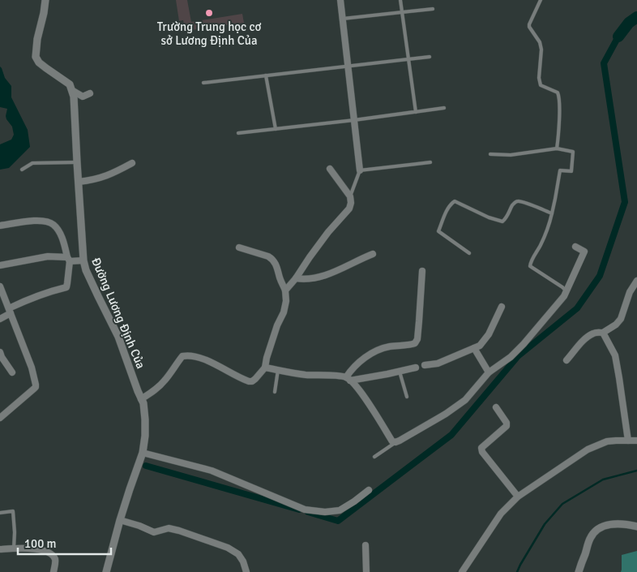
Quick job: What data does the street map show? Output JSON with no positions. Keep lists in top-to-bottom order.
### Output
{
  "streets": {
    "street": ["Đường Lương Định Của"]
  },
  "places": ["Trường Trung học cơ sở Lương Định Của"],
  "scale_bar": "100 m"
}
